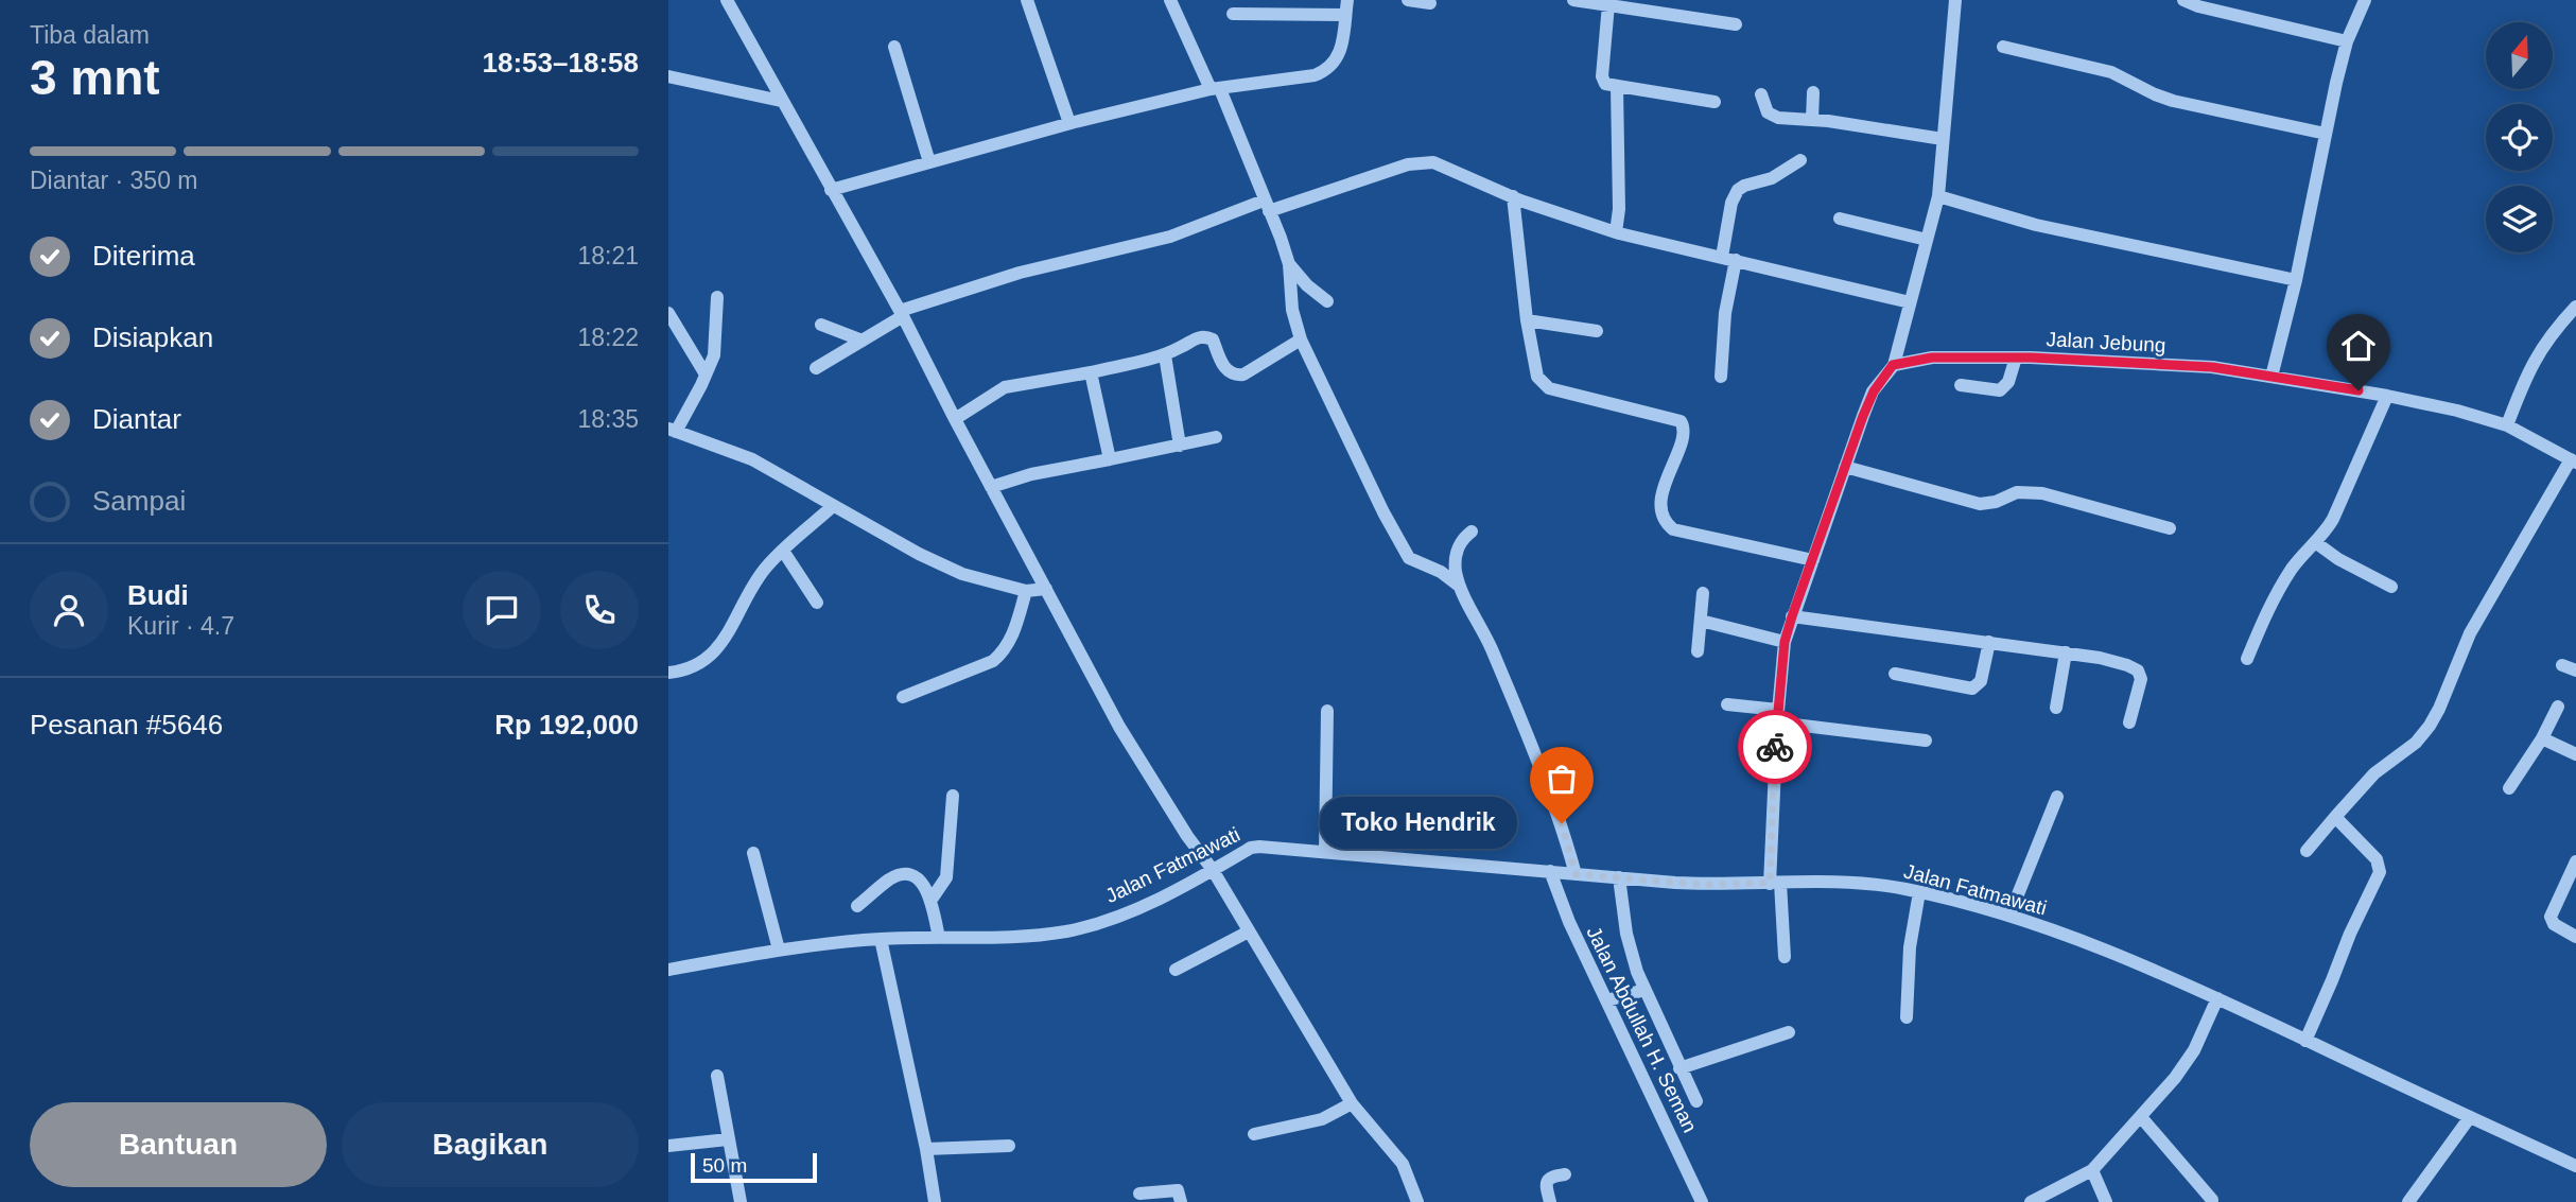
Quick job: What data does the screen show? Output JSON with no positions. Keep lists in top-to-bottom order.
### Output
{
  "streets": {
    "street": ["Jalan Jebung", "Jalan Fatmawati", "Jalan Abdullah H. Seman"]
  },
  "crossings": [
    ["Jalan Fatmawati", "Jalan Abdullah H. Seman"]
  ],
  "places": ["Toko Hendrik"],
  "scale_bar": "50 m",
  "north": "top",
  "page": {
    "heading": ["3 mnt", "Tiba dalam", "18:53–18:58"],
    "panel": [
      "Budi",
      "Kurir · 4.7",
      "Pesanan #5646",
      "Rp 192,000"
    ],
    "bar": "Diantar · 350 m",
    "list": [
      ["Diterima", "18:21"],
      ["Disiapkan", "18:22"],
      ["Diantar", "18:35"],
      "Sampai"
    ],
    "bubble": "Toko Hendrik",
    "buttons": ["Bantuan", "Bagikan"],
    "scale": "50 m"
  }
}
